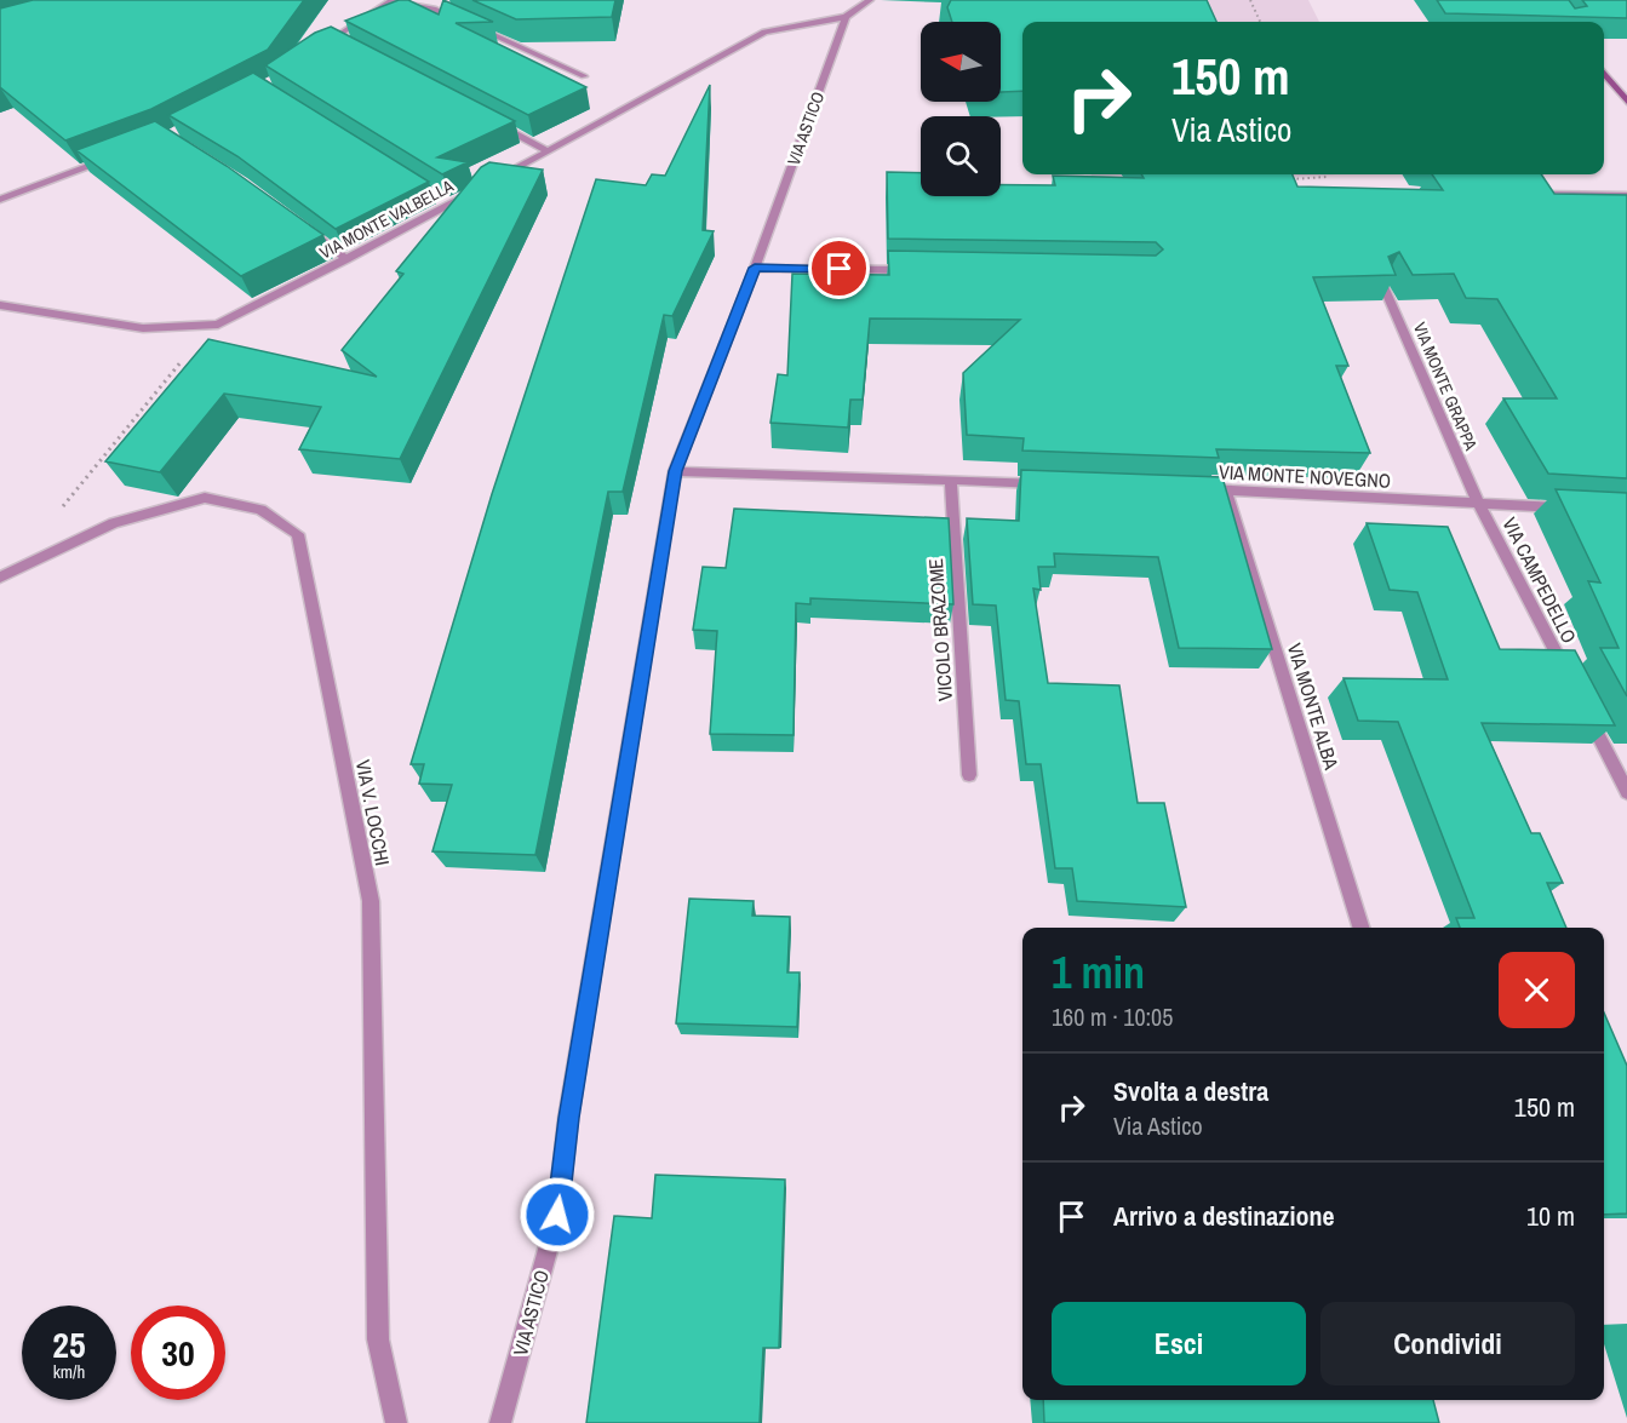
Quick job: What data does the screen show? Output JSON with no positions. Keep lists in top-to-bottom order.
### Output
{
  "streets": {
    "street": [
      "VIA ASTICO",
      "VIA MONTE VALBELLA",
      "VIA MONTE GRAPPA",
      "VIA MONTE NOVEGNO",
      "VIA CAMPEDELLO",
      "VICOLO BRAZOME",
      "VIA MONTE ALBA",
      "VIA V. LOCCHI"
    ]
  },
  "crossings": [
    ["VIA MONTE GRAPPA", "VIA MONTE NOVEGNO"],
    ["VIA MONTE GRAPPA", "VIA CAMPEDELLO"],
    ["VIA MONTE NOVEGNO", "VIA CAMPEDELLO"],
    ["VIA MONTE NOVEGNO", "VIA MONTE ALBA"]
  ],
  "north": "left",
  "page": {
    "turn": ["150 m", "Via Astico"],
    "heading": ["1 min", "160 m · 10:05"],
    "list": [
      {
        "name": "Svolta a destra",
        "note": "Via Astico",
        "value": "150 m"
      },
      {
        "name": "Arrivo a destinazione",
        "value": "10 m"
      }
    ],
    "buttons": ["Esci", "Condividi"],
    "speed": "25 km/h",
    "limit": "30"
  }
}
